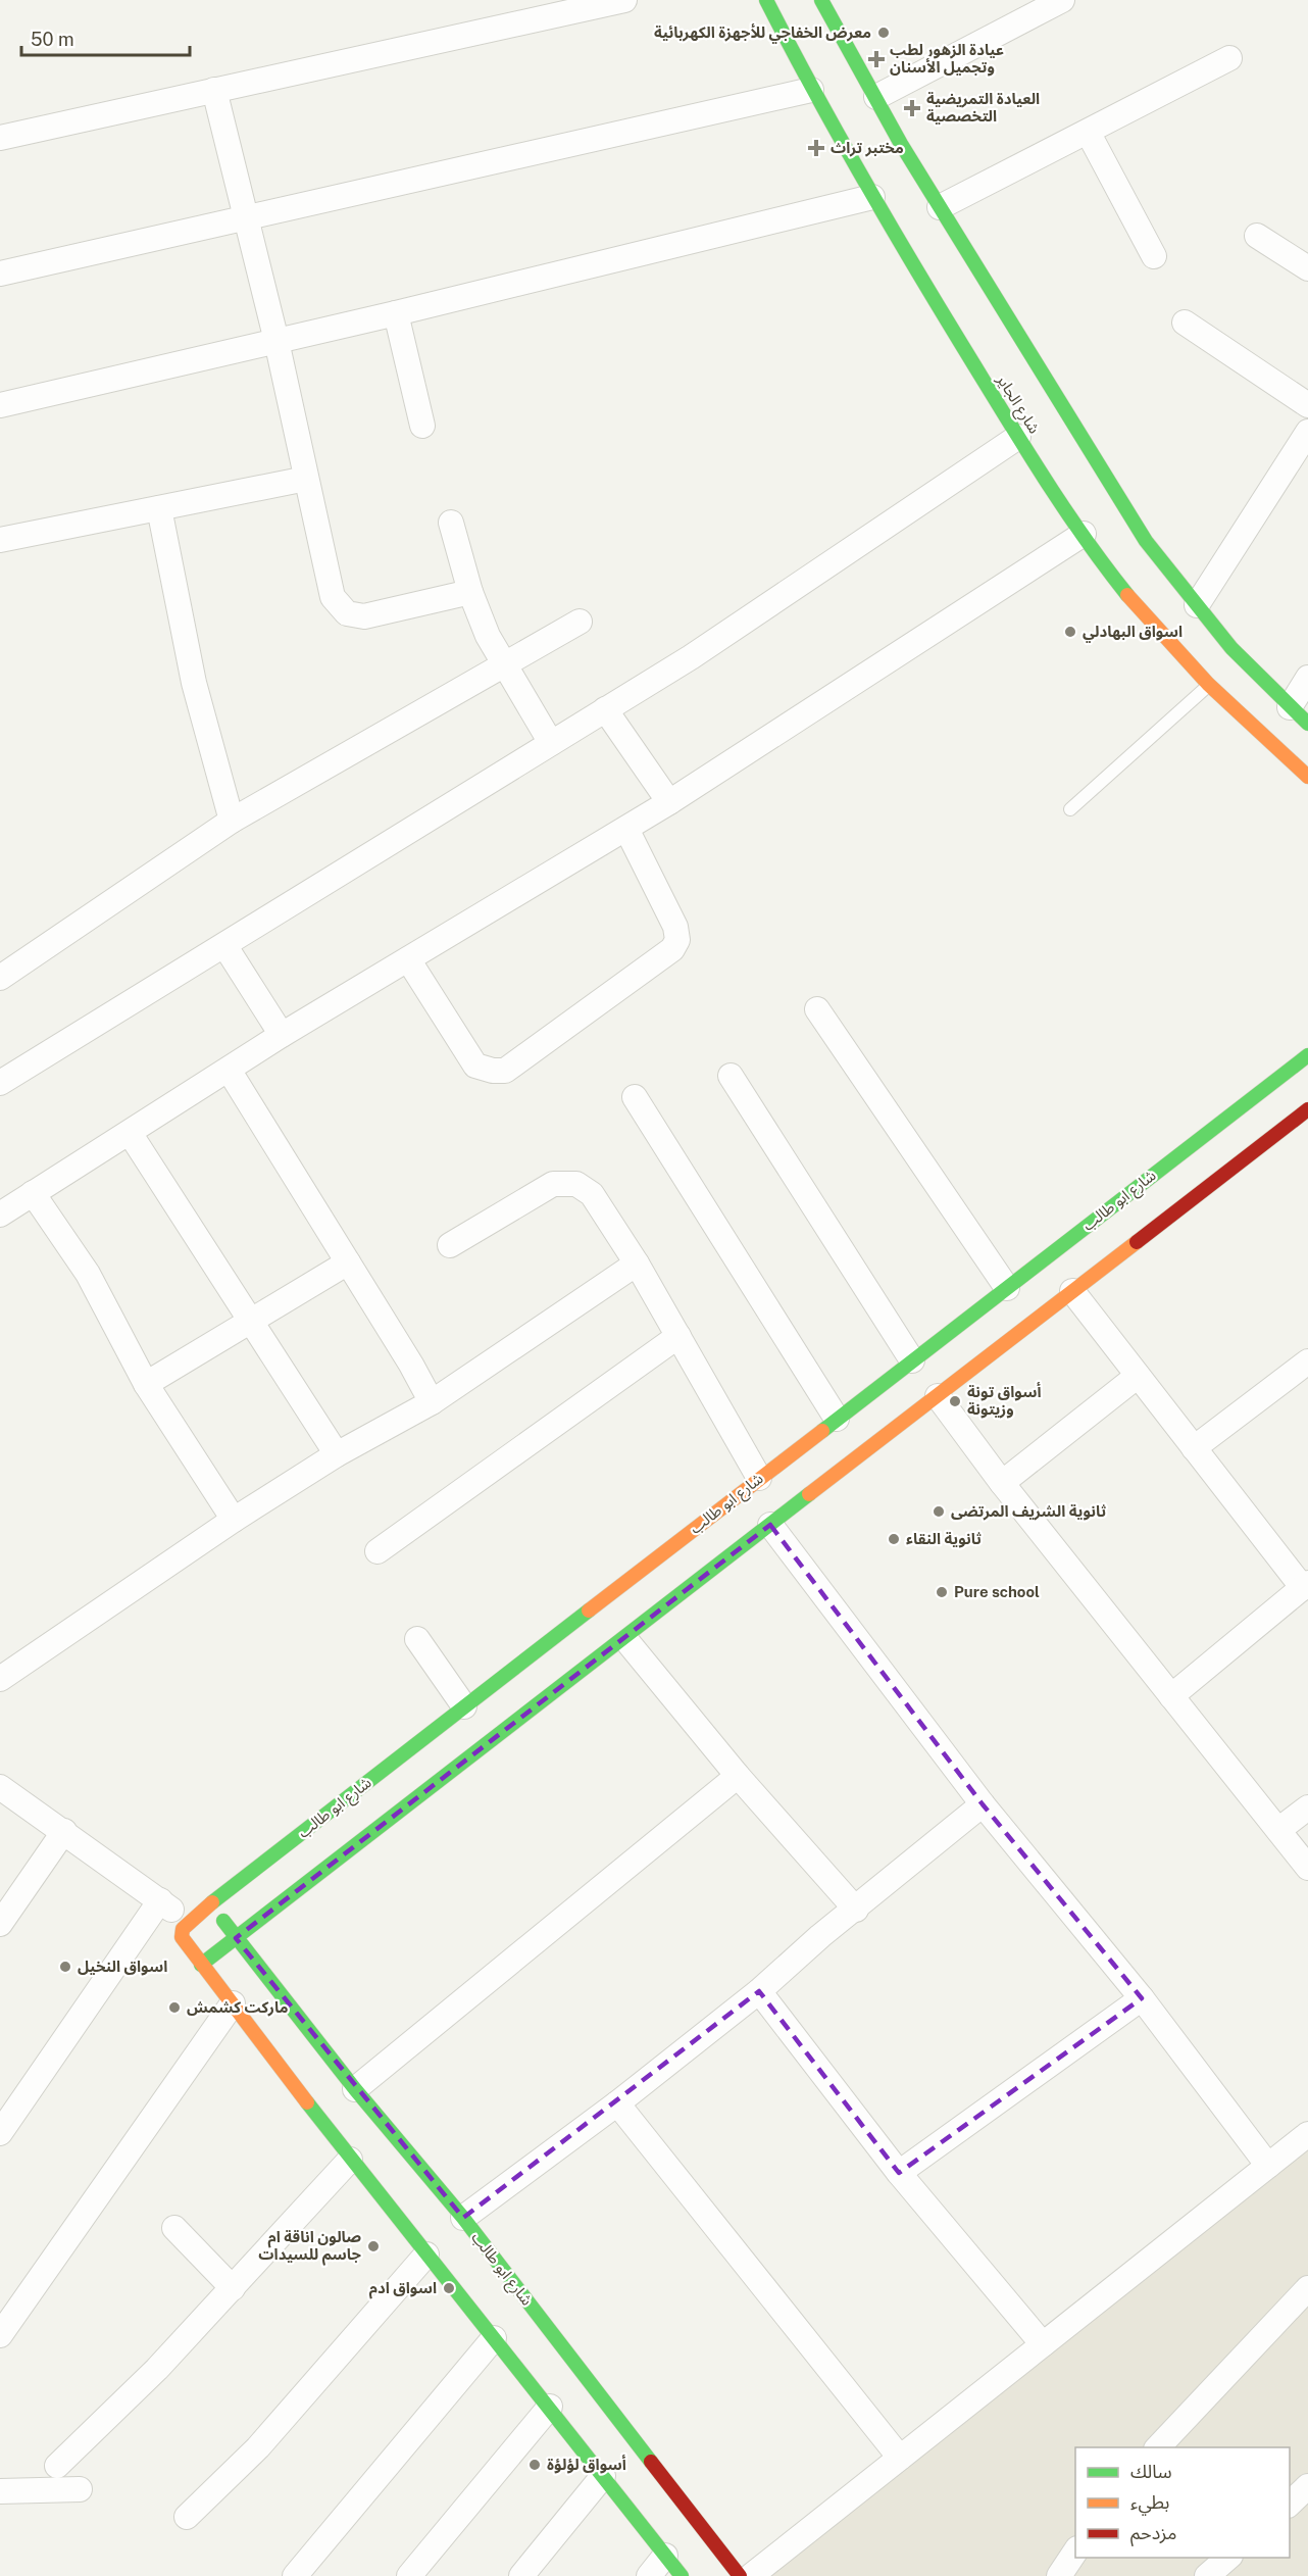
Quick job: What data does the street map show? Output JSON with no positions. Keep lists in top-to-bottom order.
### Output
{
  "streets": {
    "street": ["شارع الجاير", "شارع ابو طالب"]
  },
  "places": {
    "other": [
      "معرض الخفاجي للأجهزة الكهربائية",
      "اسواق البهادلي",
      "أسواق تونة وزيتونة",
      "ثانوية الشريف المرتضى",
      "ثانوية النقاء",
      "Pure school",
      "اسواق النخيل",
      "ماركت كشمش",
      "صالون اناقة ام جاسم للسيدات",
      "اسواق ادم",
      "أسواق لؤلؤة"
    ],
    "health": ["عيادة الزهور لطب وتجميل الأسنان", "العيادة التمريضية التخصصية", "مختبر تراث"]
  },
  "legend": ["سالك", "بطيء", "مزدحم"],
  "scale_bar": "50 m"
}
